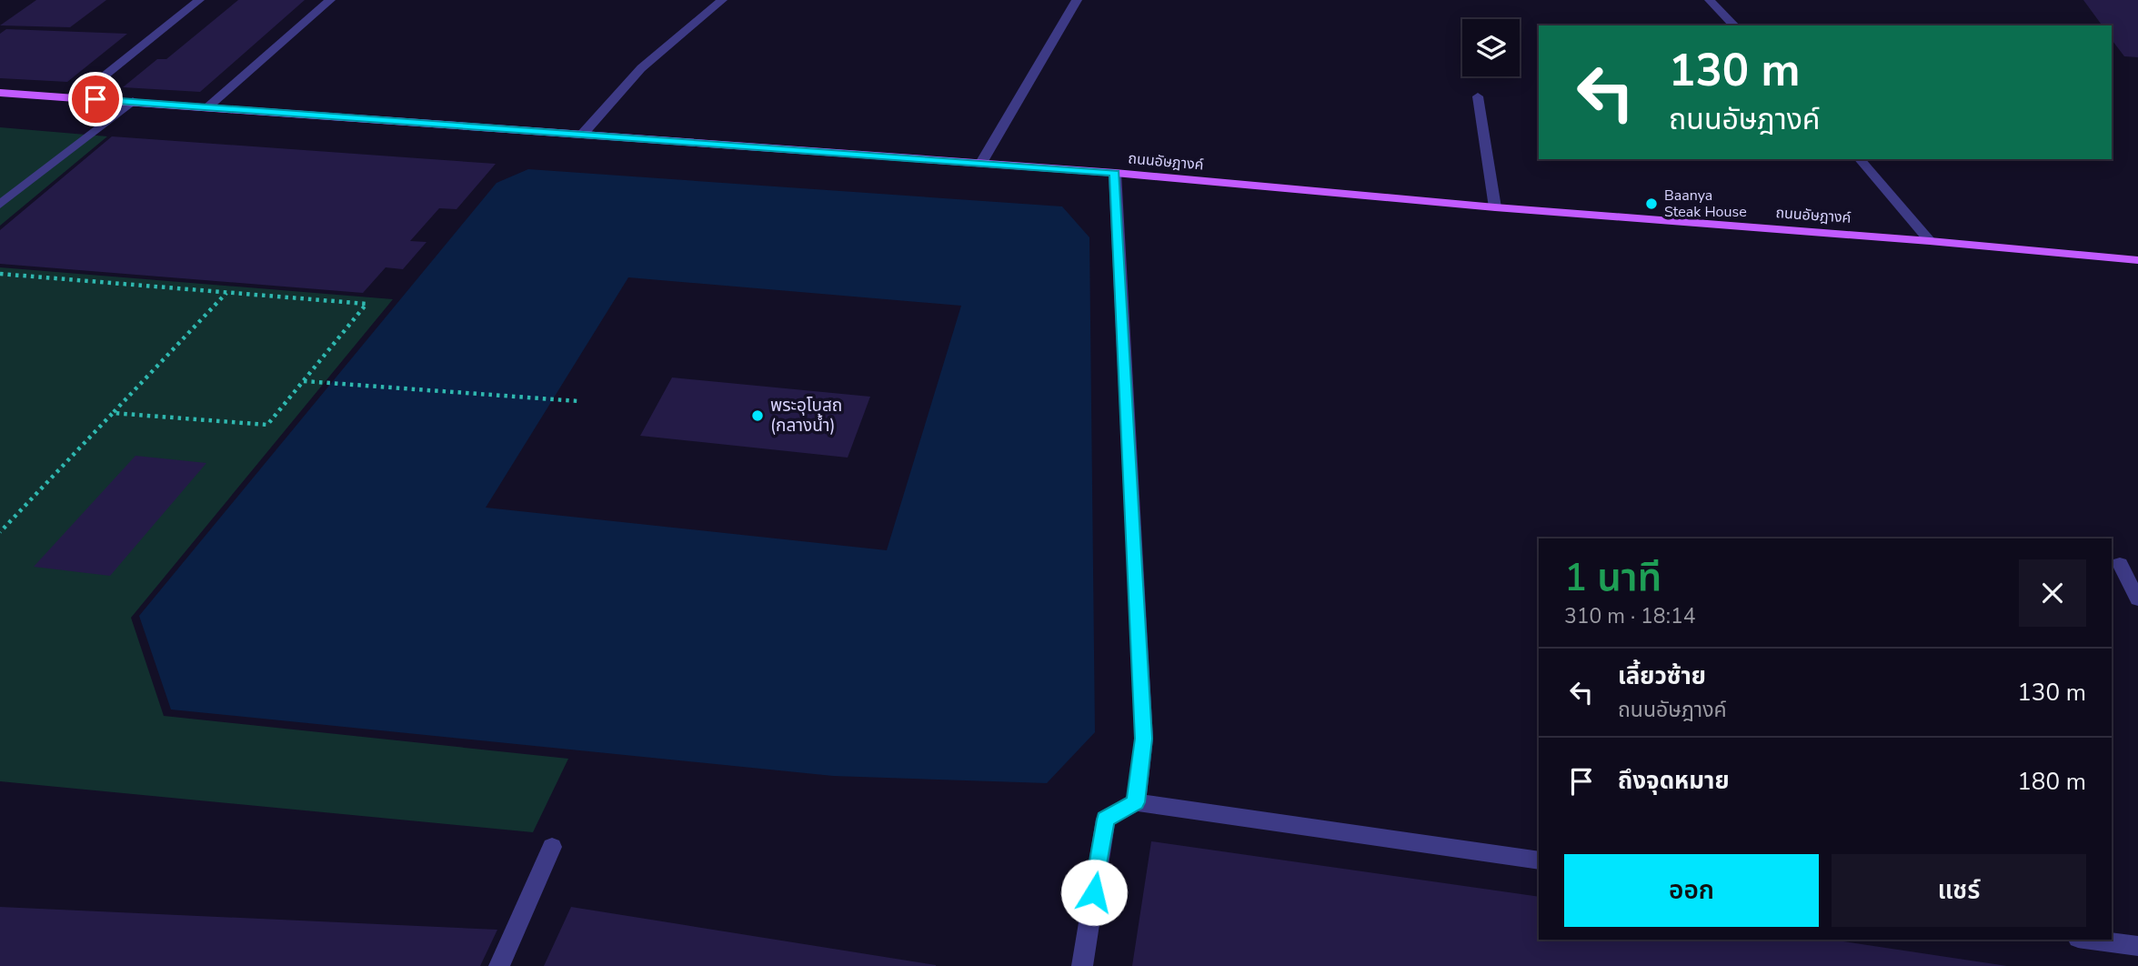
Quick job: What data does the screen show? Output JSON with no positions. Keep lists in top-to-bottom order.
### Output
{
  "streets": {
    "main road": ["ถนนอัษฎางค์"]
  },
  "places": ["Baanya Steak House", "พระอุโบสถ (กลางน้ำ)"],
  "page": {
    "turn": ["130 m", "ถนนอัษฎางค์"],
    "heading": ["1 นาที", "310 m · 18:14"],
    "list": [
      {
        "name": "เลี้ยวซ้าย",
        "note": "ถนนอัษฎางค์",
        "value": "130 m"
      },
      {
        "name": "ถึงจุดหมาย",
        "value": "180 m"
      }
    ],
    "buttons": ["ออก", "แชร์"]
  }
}
